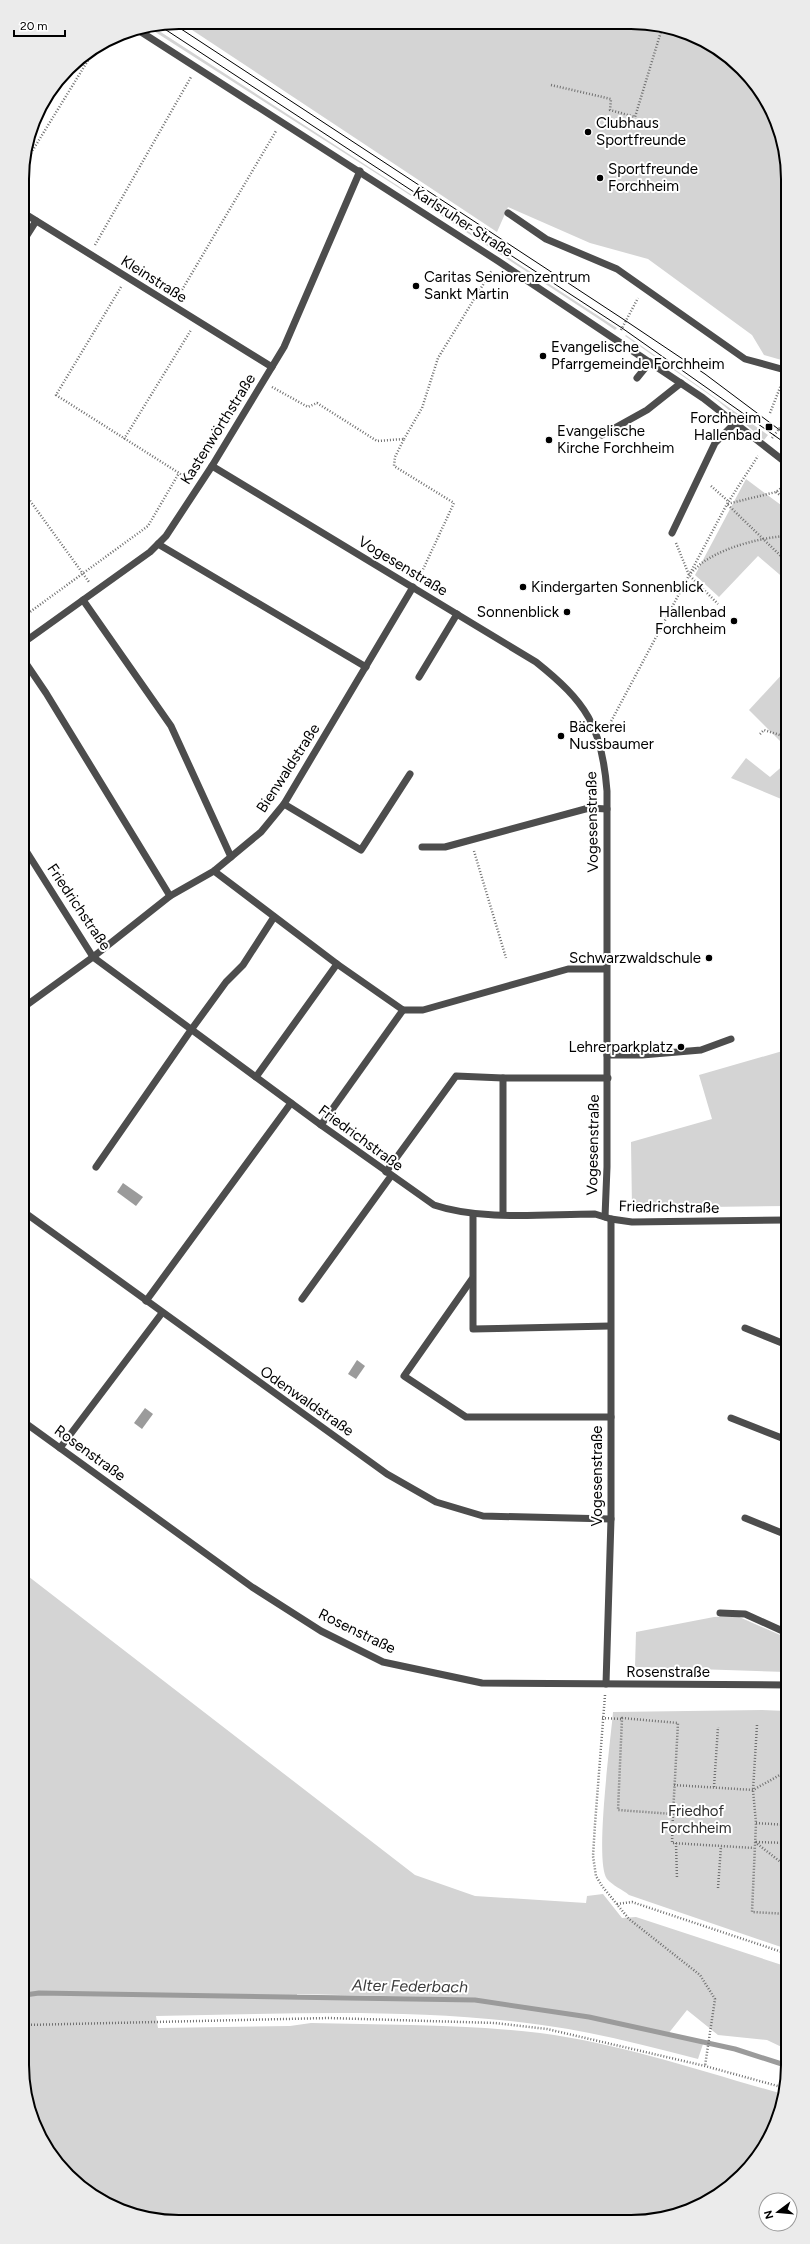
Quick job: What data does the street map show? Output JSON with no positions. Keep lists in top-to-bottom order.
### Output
{
  "streets": {
    "street": [
      "Karlsruher Straße",
      "Kleinstraße",
      "Kastenwörthstraße",
      "Vogesenstraße",
      "Bienwaldstraße",
      "Friedrichstraße",
      "Odenwaldstraße",
      "Rosenstraße"
    ]
  },
  "crossings": [
    ["Karlsruher Straße", "Kastenwörthstraße"],
    ["Kleinstraße", "Kastenwörthstraße"],
    ["Kastenwörthstraße", "Vogesenstraße"],
    ["Vogesenstraße", "Bienwaldstraße"],
    ["Vogesenstraße", "Friedrichstraße"],
    ["Vogesenstraße", "Odenwaldstraße"],
    ["Vogesenstraße", "Rosenstraße"],
    ["Bienwaldstraße", "Friedrichstraße"]
  ],
  "water": ["Alter Federbach"],
  "parks": ["Friedhof Forchheim"],
  "places": {
    "other": [
      "Clubhaus Sportfreunde",
      "Sportfreunde Forchheim",
      "Caritas Seniorenzentrum Sankt Martin",
      "Evangelische Pfarrgemeinde Forchheim",
      "Evangelische Kirche Forchheim",
      "Kindergarten Sonnenblick",
      "Sonnenblick",
      "Hallenbad Forchheim",
      "Bäckerei Nussbaumer",
      "Schwarzwaldschule",
      "Lehrerparkplatz"
    ],
    "transit": ["Forchheim Hallenbad"]
  },
  "scale_bar": "20 m",
  "north": "left"
}
